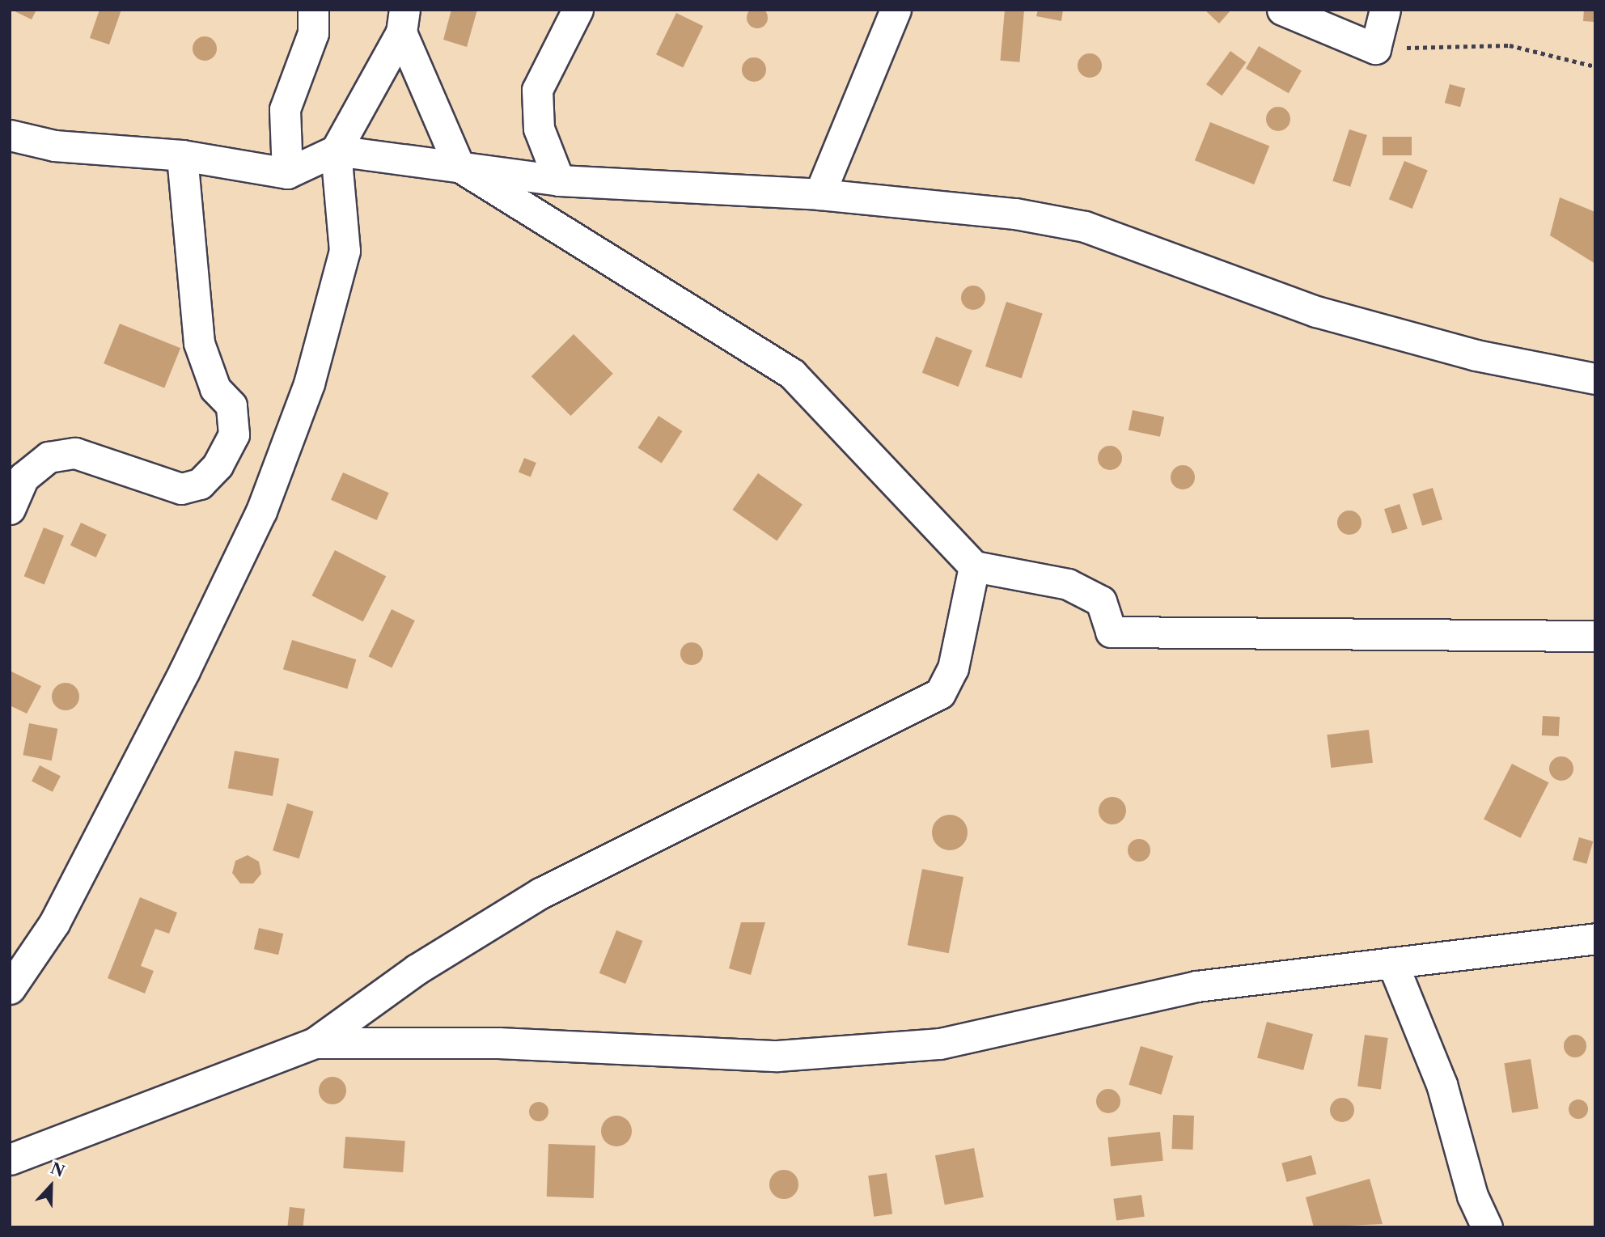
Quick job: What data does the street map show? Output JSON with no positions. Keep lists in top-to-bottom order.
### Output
{
  "north": "top"
}
